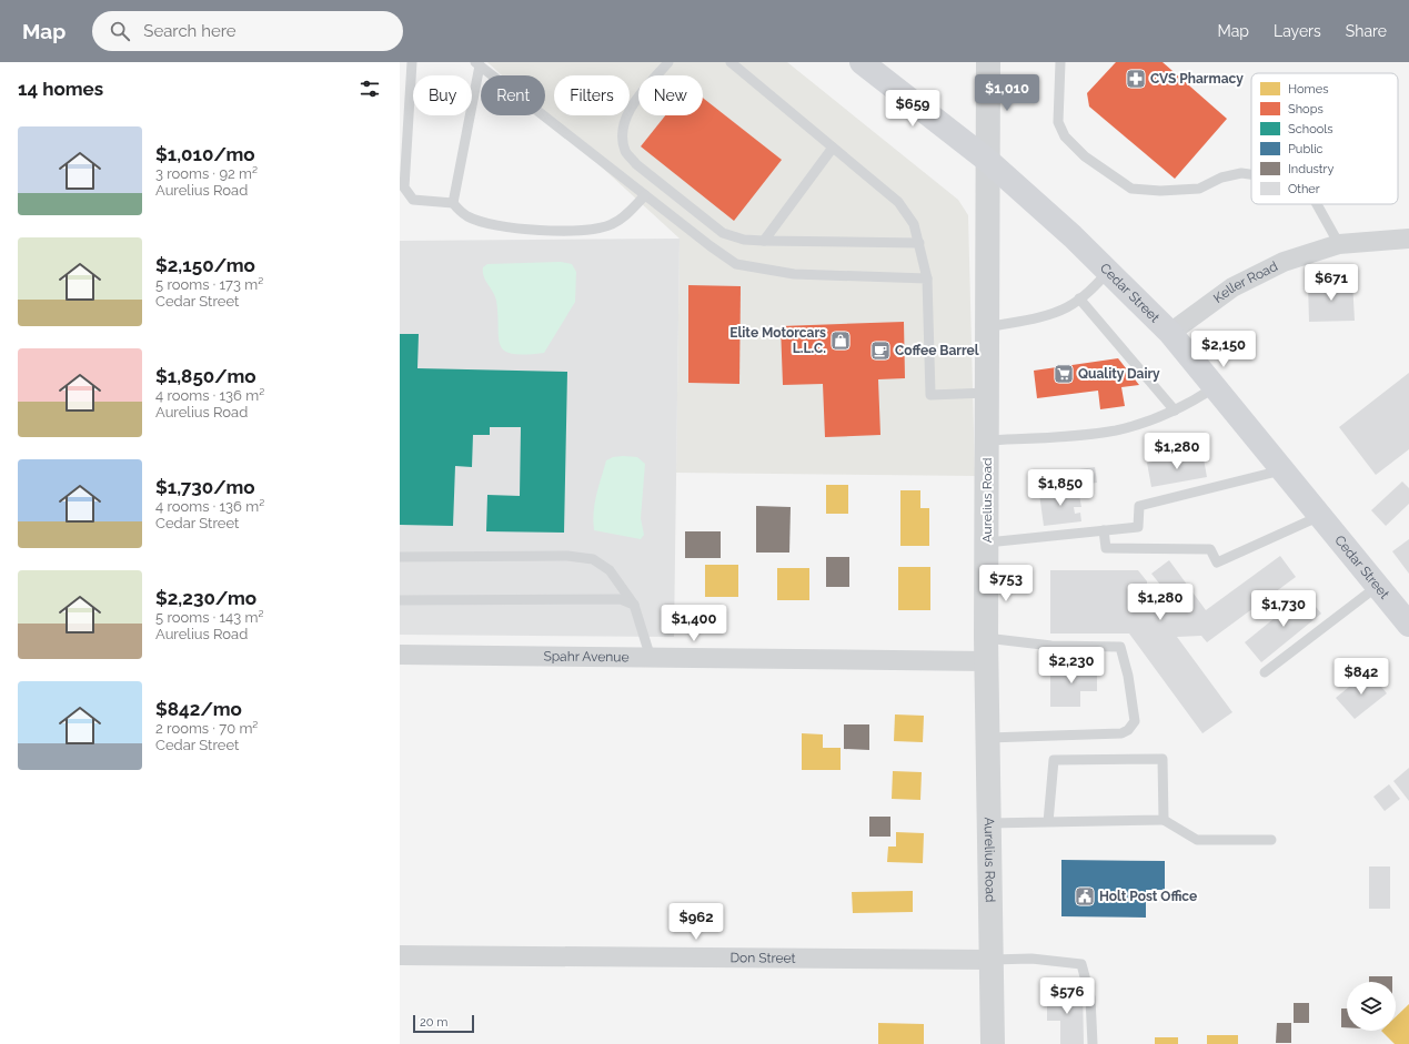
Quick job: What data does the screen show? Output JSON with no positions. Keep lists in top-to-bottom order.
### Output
{
  "streets": {
    "main road": ["Cedar Street"],
    "street": [
      "Keller Road",
      "Aurelius Road",
      "Spahr Avenue",
      "Don Street"
    ]
  },
  "crossings": [
    ["Keller Road", "Cedar Street"],
    ["Cedar Street", "Aurelius Road"],
    ["Aurelius Road", "Spahr Avenue"],
    ["Aurelius Road", "Don Street"]
  ],
  "places": {
    "pharmacy": ["CVS Pharmacy"],
    "shop": ["Elite Motorcars L.L.C."],
    "cafe": ["Coffee Barrel"],
    "supermarket": ["Quality Dairy"],
    "public building": ["Holt Post Office"]
  },
  "legend": [
    "Homes",
    "Shops",
    "Schools",
    "Public",
    "Industry",
    "Other"
  ],
  "scale_bar": "20 m",
  "page": {
    "header": "Map",
    "search": "Search here",
    "nav": ["Map", "Layers", "Share"],
    "heading": "14 homes",
    "price": [
      "$1,010",
      "$659",
      "$671",
      "$2,150",
      "$1,280",
      "$1,850",
      "$753",
      "$1,280",
      "$1,730",
      "$1,400",
      "$2,230",
      "$842",
      "$962",
      "$576"
    ],
    "chip": [
      "Buy",
      "Rent",
      "Filters",
      "New"
    ],
    "list": [
      {
        "name": "$1,010/mo",
        "note": "3 rooms · 92 m² · Aurelius Road"
      },
      {
        "name": "$2,150/mo",
        "note": "5 rooms · 173 m² · Cedar Street"
      },
      {
        "name": "$1,850/mo",
        "note": "4 rooms · 136 m² · Aurelius Road"
      },
      {
        "name": "$1,730/mo",
        "note": "4 rooms · 136 m² · Cedar Street"
      },
      {
        "name": "$2,230/mo",
        "note": "5 rooms · 143 m² · Aurelius Road"
      },
      {
        "name": "$842/mo",
        "note": "2 rooms · 70 m² · Cedar Street"
      }
    ],
    "scale": "20 m"
  }
}
